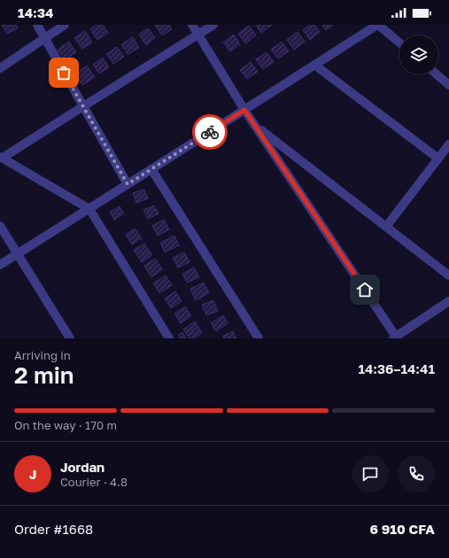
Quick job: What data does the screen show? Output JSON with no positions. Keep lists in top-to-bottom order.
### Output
{
  "page": {
    "status": "14:34",
    "heading": ["2 min", "Arriving in", "14:36–14:41"],
    "panel": [
      "Jordan",
      "Courier · 4.8",
      "Order #1668",
      "6 910 CFA"
    ],
    "bar": "On the way · 170 m",
    "round": "J"
  }
}
